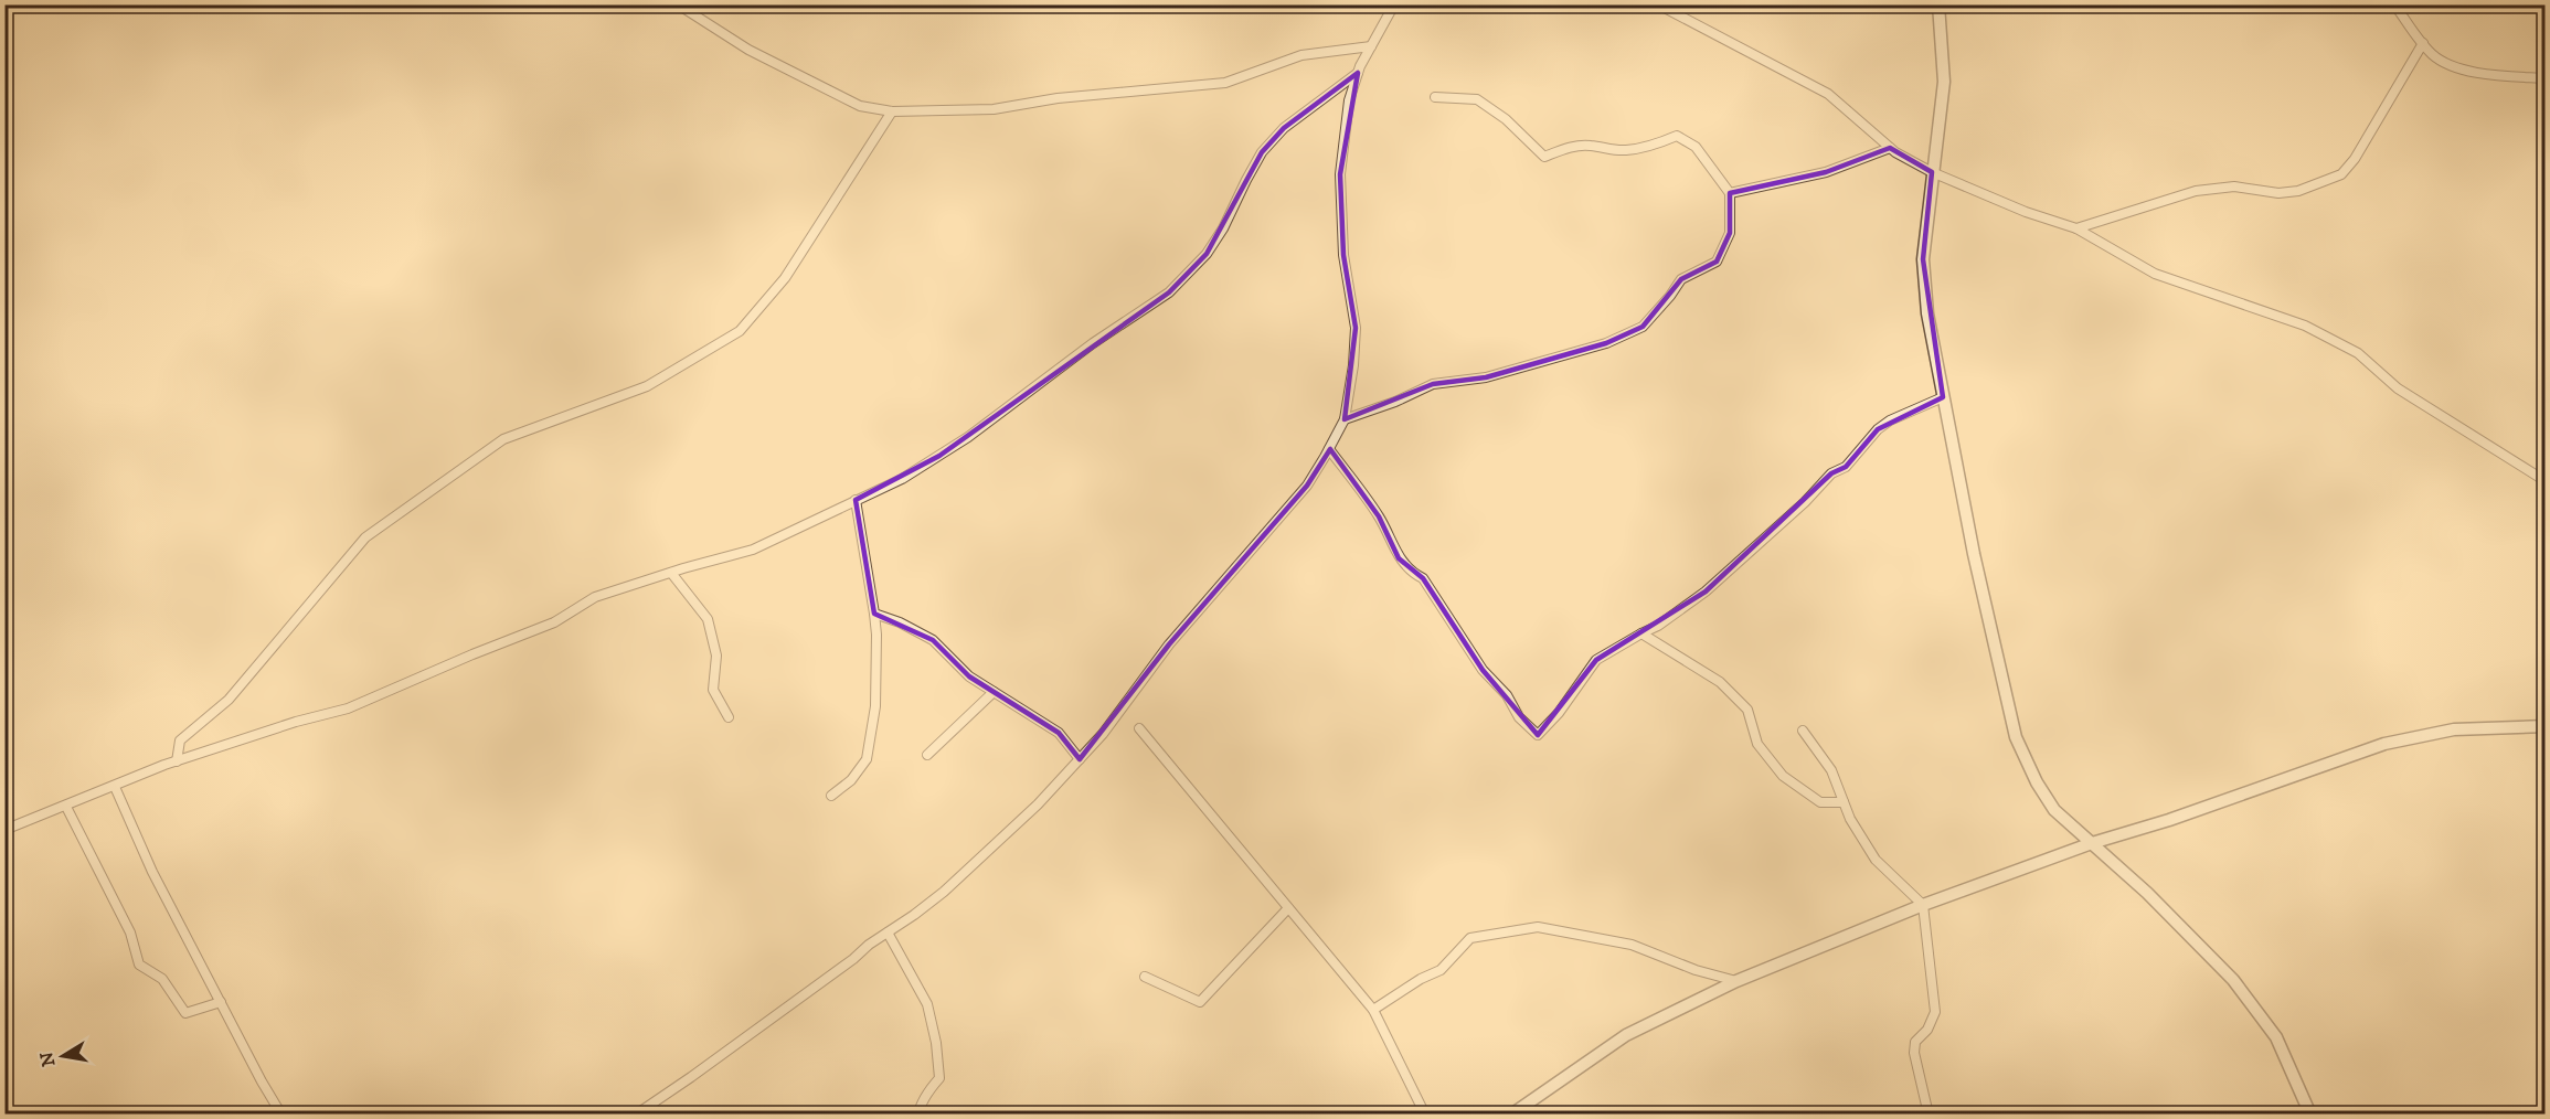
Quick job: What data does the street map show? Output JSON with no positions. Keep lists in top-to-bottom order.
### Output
{
  "north": "left"
}
